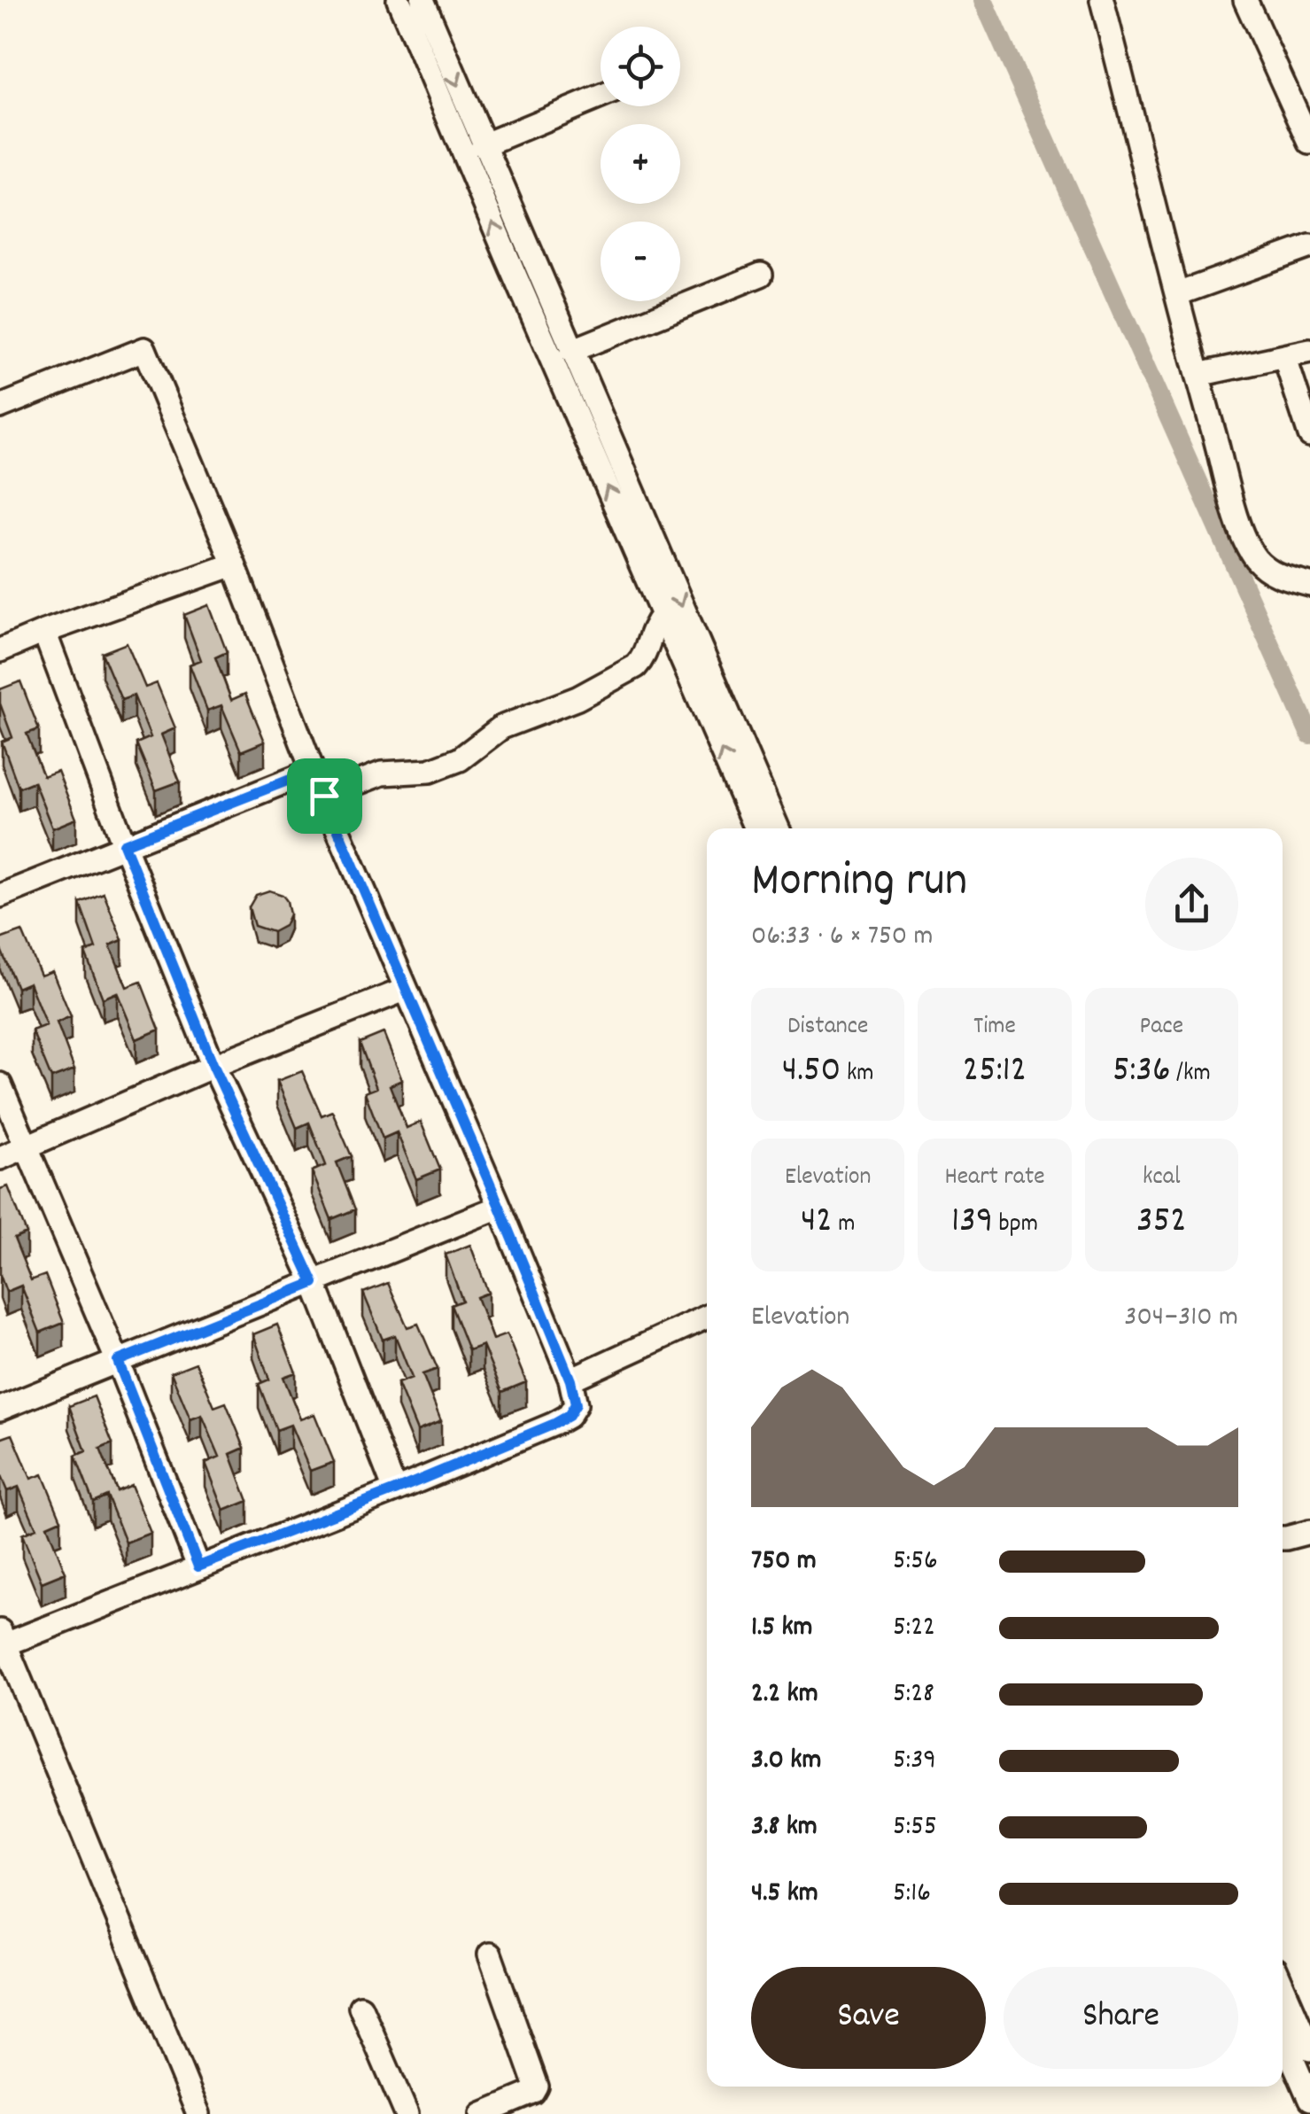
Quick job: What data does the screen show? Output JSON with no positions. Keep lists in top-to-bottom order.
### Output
{
  "page": {
    "map_buttons": ["+", "−"],
    "heading": ["Morning run", "06:33 · 6 × 750 m"],
    "stats": [
      ["Distance", "4.50 km"],
      ["Time", "25:12"],
      ["Pace", "5:36 /km"],
      ["Elevation", "42 m"],
      ["Heart rate", "139 bpm"],
      ["kcal", "352"]
    ],
    "chart": ["Elevation", "304–310 m"],
    "list": [
      {
        "name": "750 m",
        "note": "5:56"
      },
      {
        "name": "1.5 km",
        "note": "5:22"
      },
      {
        "name": "2.2 km",
        "note": "5:28"
      },
      {
        "name": "3.0 km",
        "note": "5:39"
      },
      {
        "name": "3.8 km",
        "note": "5:55"
      },
      {
        "name": "4.5 km",
        "note": "5:16"
      }
    ],
    "buttons": ["Save", "Share"]
  }
}
